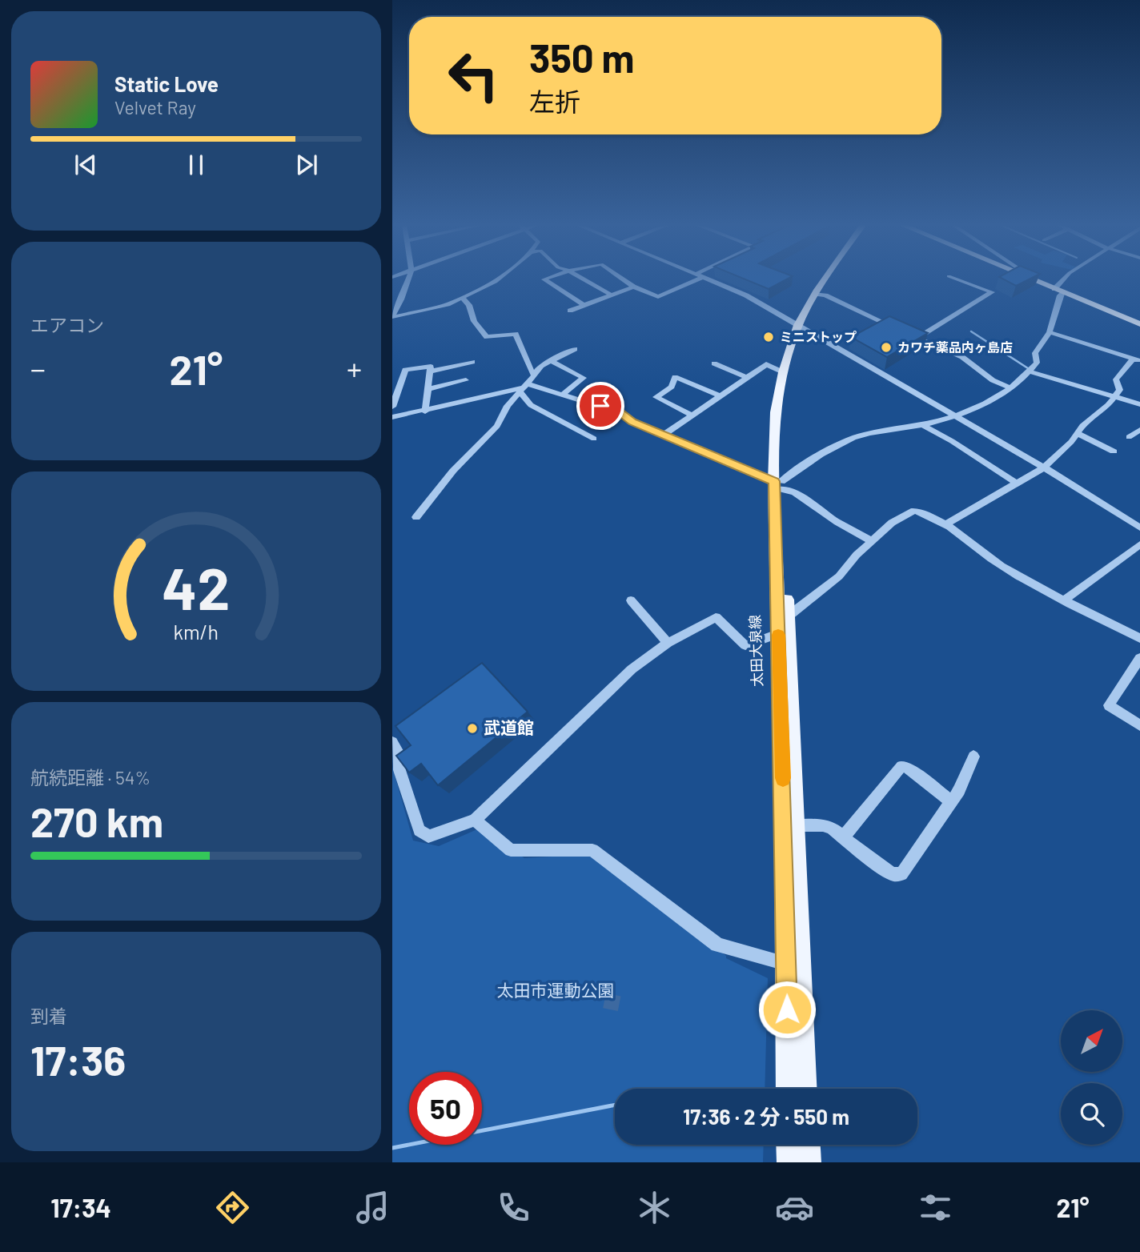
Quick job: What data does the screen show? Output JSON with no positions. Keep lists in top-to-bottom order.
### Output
{
  "streets": {
    "main road": ["太田大泉線"]
  },
  "parks": ["太田市運動公園"],
  "places": ["ミニストップ", "カワチ薬品内ヶ島店", "武道館"],
  "north": "top right",
  "page": {
    "turn": ["350 m", "左折"],
    "song": ["Static Love", "Velvet Ray"],
    "tile": [
      "エアコン",
      ["航続距離 · 54%", "270 km"],
      ["到着", "17:36"]
    ],
    "heat": ["−", "21°", "+"],
    "limit": "50",
    "trip": "17:36 · 2 分 · 550 m",
    "tabs": ["17:34", "21°"],
    "gauge": ["42", "km/h"]
  }
}
